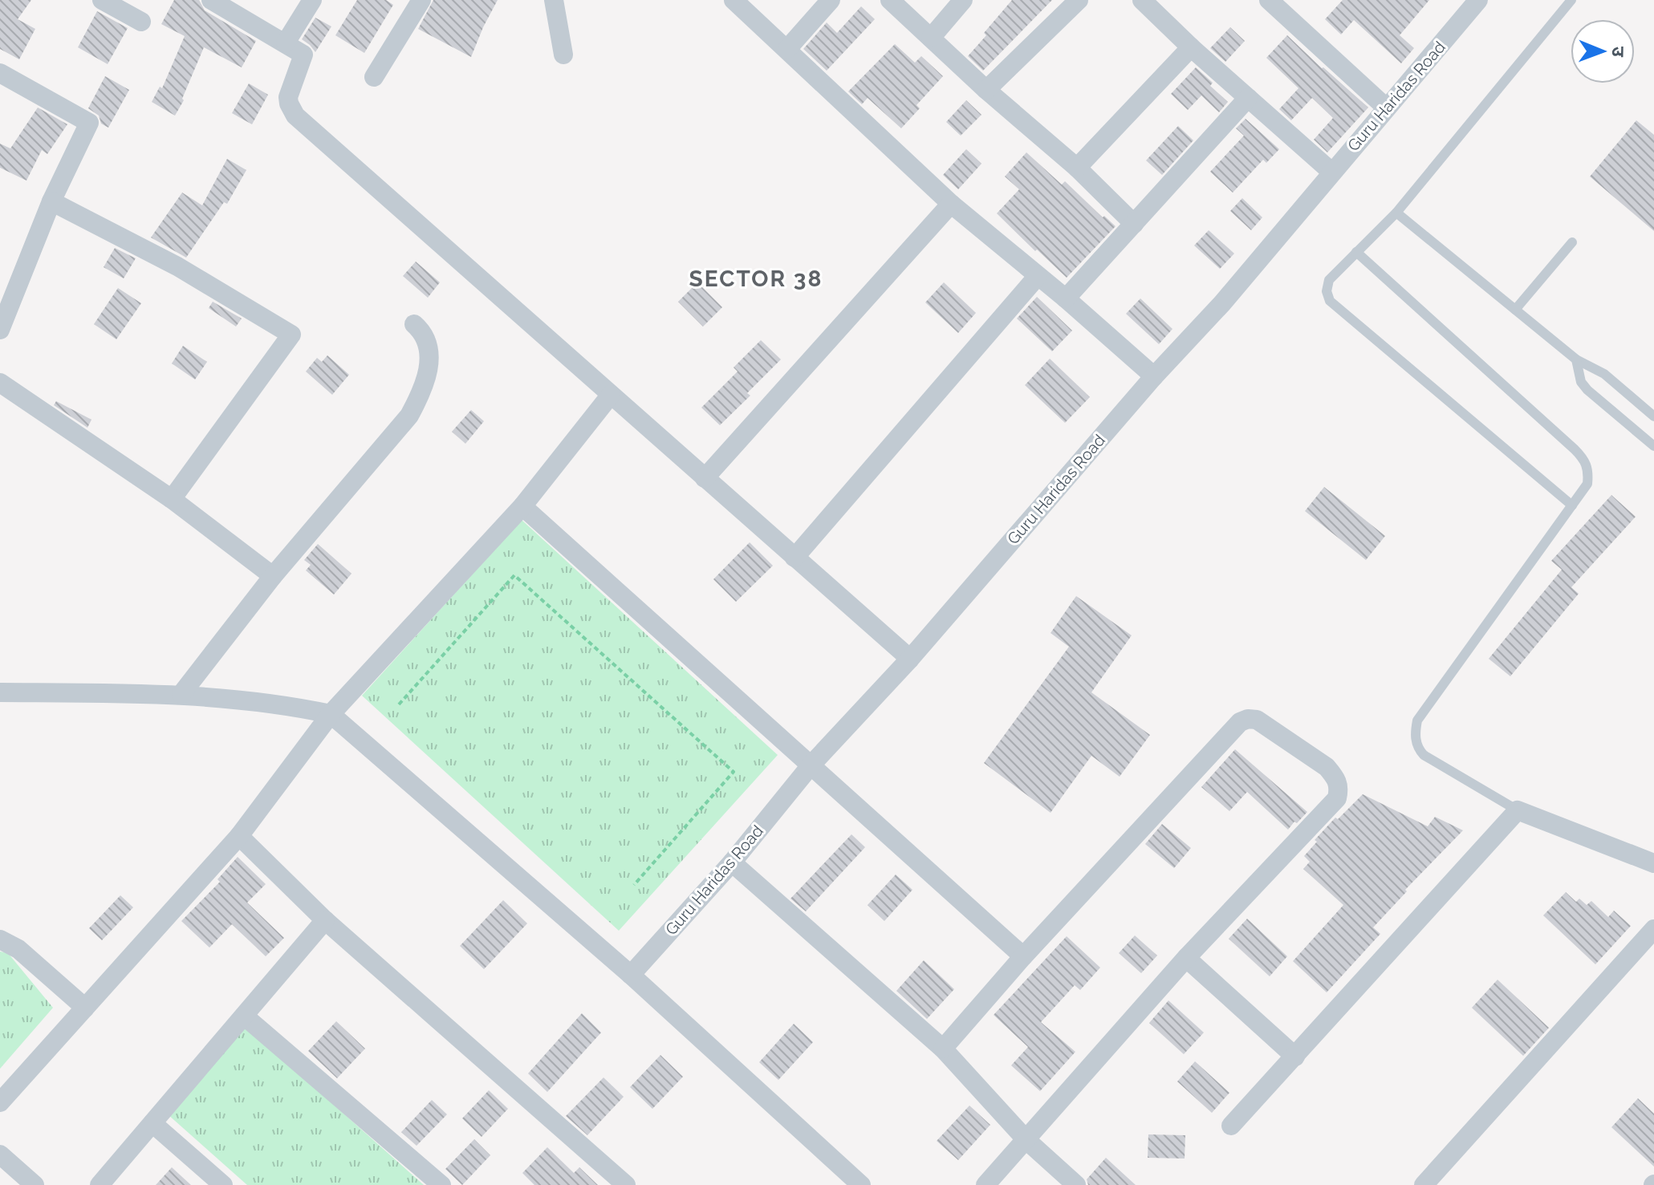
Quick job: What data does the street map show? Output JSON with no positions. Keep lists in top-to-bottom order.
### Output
{
  "streets": {
    "street": ["Guru Haridas Road"]
  },
  "districts": ["SECTOR 38"],
  "north": "right"
}
